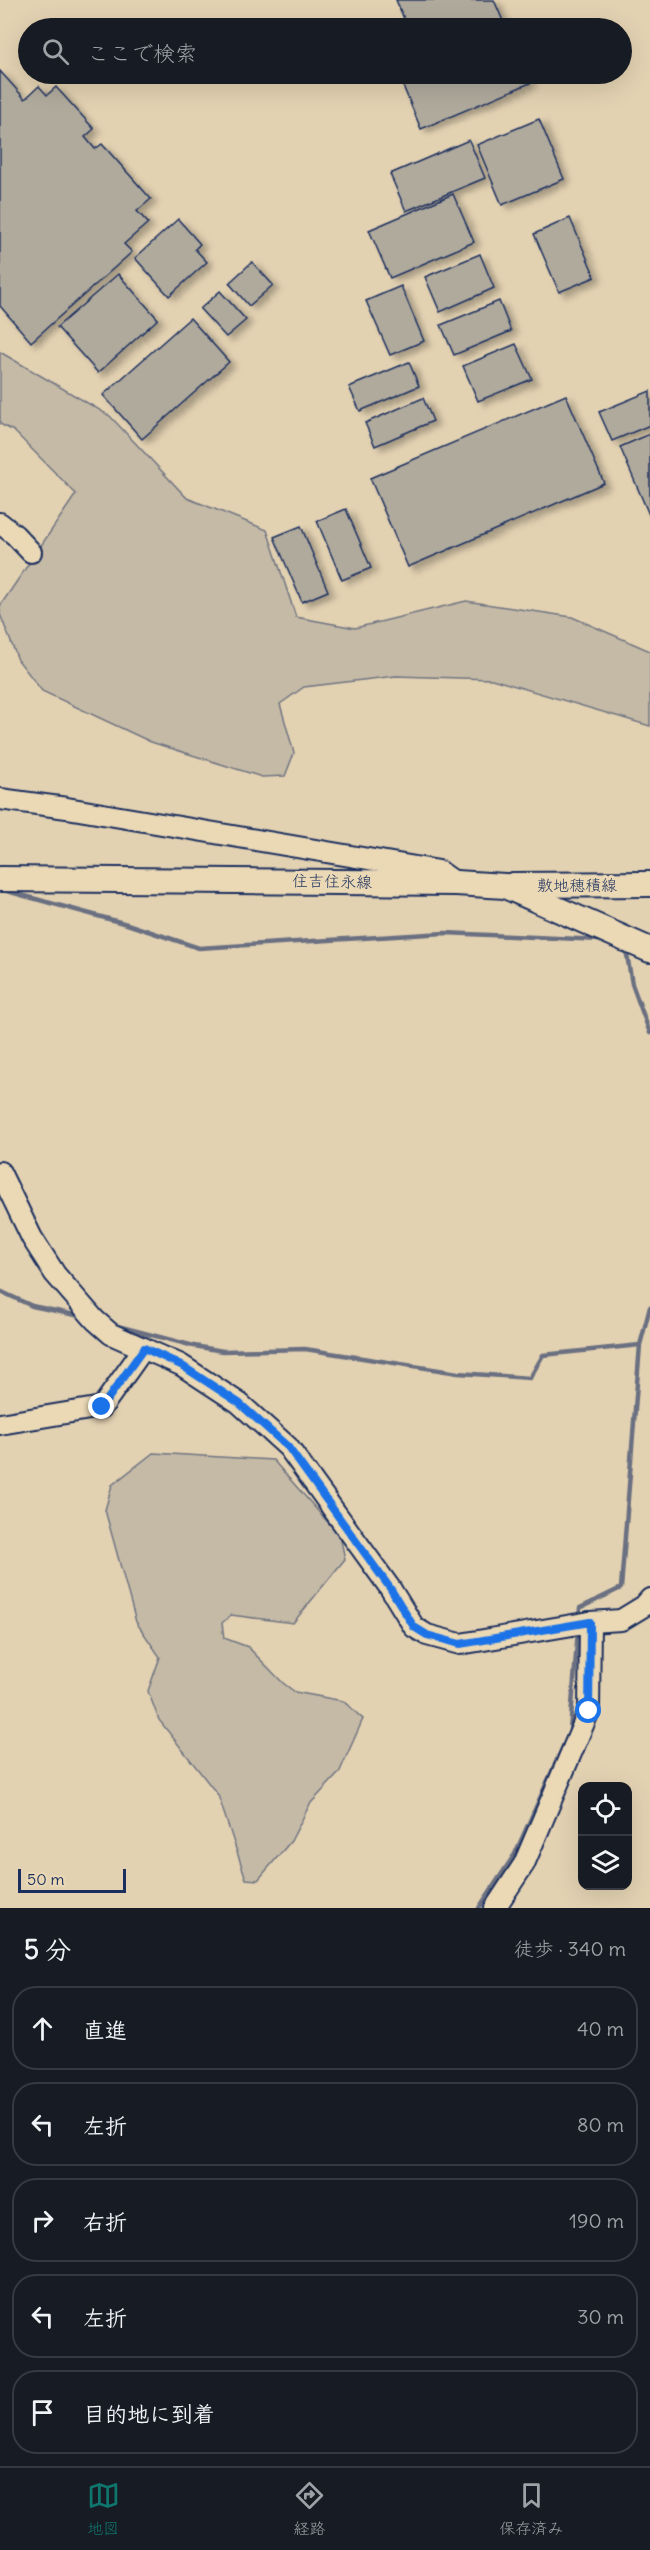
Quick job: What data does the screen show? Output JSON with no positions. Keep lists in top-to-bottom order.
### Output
{
  "streets": {
    "main road": ["住吉住永線", "敷地穂積線"]
  },
  "crossings": [
    ["住吉住永線", "敷地穂積線"]
  ],
  "scale_bar": "50 m",
  "page": {
    "search": "ここで検索",
    "scale": "50 m",
    "heading": ["5 分", "徒歩 · 340 m"],
    "list": [
      ["直進", "40 m"],
      ["左折", "80 m"],
      ["右折", "190 m"],
      ["左折", "30 m"],
      "目的地に到着"
    ],
    "nav": ["地図", "経路", "保存済み"]
  }
}
